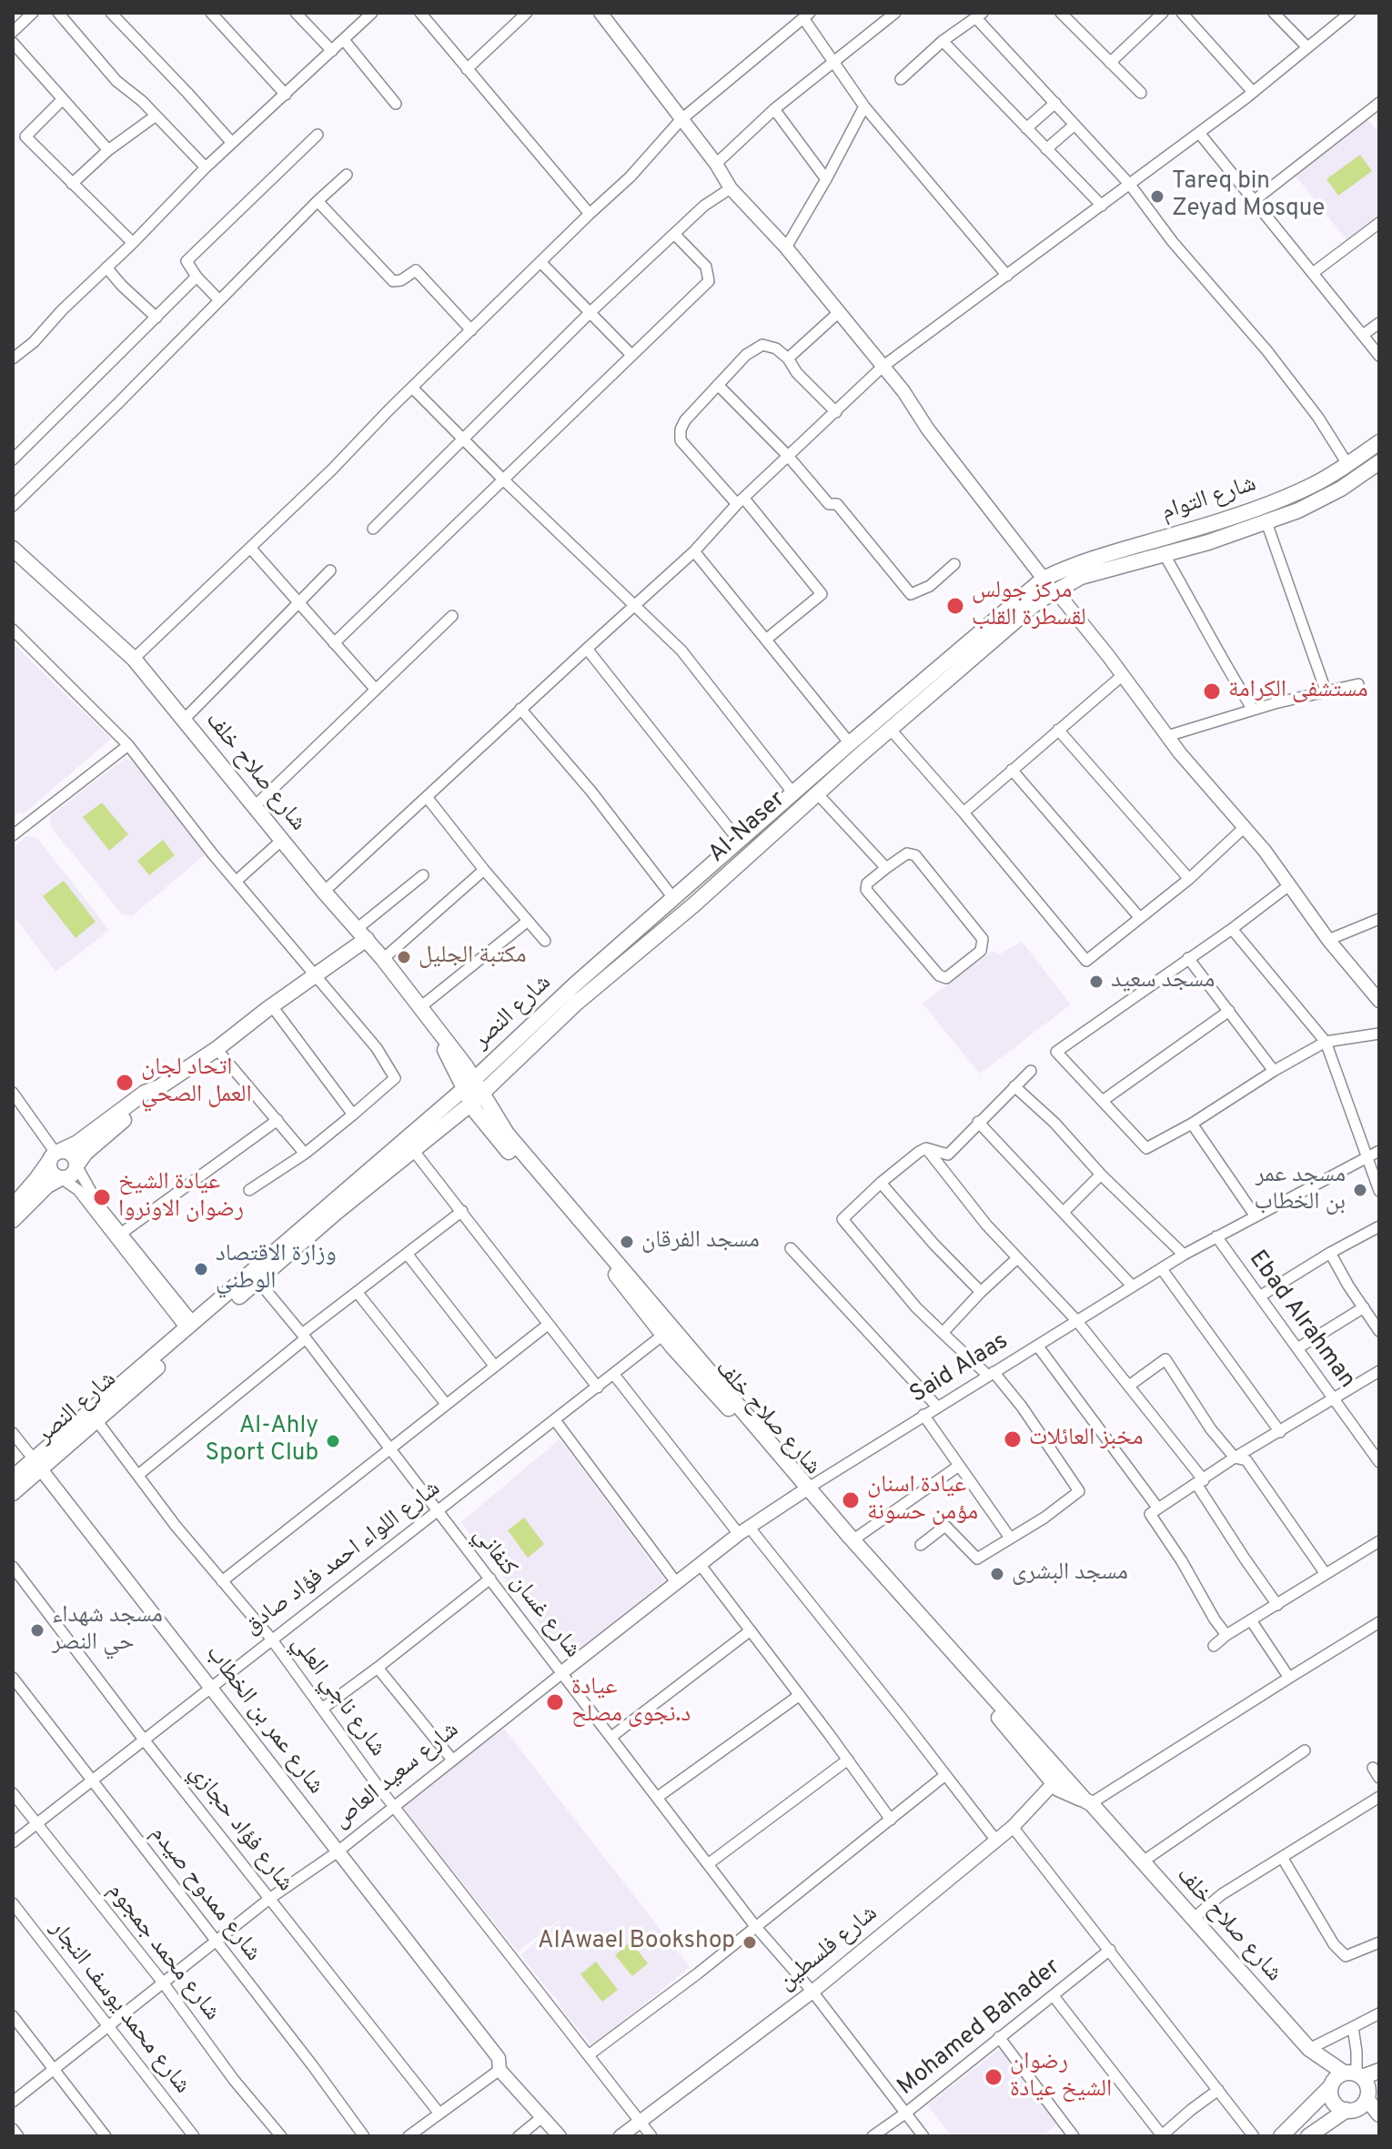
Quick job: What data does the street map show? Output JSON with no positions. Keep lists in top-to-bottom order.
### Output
{
  "streets": {
    "main road": [
      "شارع التوام",
      "شارع صلاح خلف",
      "Al-Naser",
      "شارع النصر"
    ],
    "street": [
      "Ebad Alrahman",
      "Said Alaas",
      "شارع اللواء احمد فؤاد صادق",
      "شارع غسان كنفاني",
      "شارع ناجي العلي",
      "شارع عمر بن الخطاب",
      "شارع سعيد العاص",
      "شارع فؤاد حجازي",
      "شارع ممدوح صيدم",
      "شارع فلسطين",
      "شارع محمد جمجوم",
      "شارع محمد يوسف النجار",
      "Mohamed Bahader"
    ]
  },
  "crossings": [
    ["شارع التوام", "Al-Naser"],
    ["شارع التوام", "شارع النصر"],
    ["شارع صلاح خلف", "Al-Naser"],
    ["شارع صلاح خلف", "شارع النصر"],
    ["شارع صلاح خلف", "Said Alaas"],
    ["شارع صلاح خلف", "شارع اللواء احمد فؤاد صادق"],
    ["شارع صلاح خلف", "شارع سعيد العاص"],
    ["شارع صلاح خلف", "شارع فلسطين"],
    ["Al-Naser", "شارع النصر"],
    ["شارع النصر", "شارع غسان كنفاني"],
    ["شارع النصر", "شارع ناجي العلي"],
    ["شارع النصر", "شارع عمر بن الخطاب"],
    ["Ebad Alrahman", "Said Alaas"],
    ["Said Alaas", "شارع سعيد العاص"],
    ["شارع اللواء احمد فؤاد صادق", "شارع غسان كنفاني"],
    ["شارع اللواء احمد فؤاد صادق", "شارع ناجي العلي"],
    ["شارع اللواء احمد فؤاد صادق", "شارع عمر بن الخطاب"],
    ["شارع اللواء احمد فؤاد صادق", "شارع فؤاد حجازي"],
    ["شارع اللواء احمد فؤاد صادق", "شارع ممدوح صيدم"],
    ["شارع اللواء احمد فؤاد صادق", "شارع محمد جمجوم"],
    ["شارع غسان كنفاني", "شارع سعيد العاص"],
    ["شارع غسان كنفاني", "شارع فلسطين"],
    ["شارع غسان كنفاني", "Mohamed Bahader"],
    ["شارع ناجي العلي", "شارع سعيد العاص"],
    ["شارع ناجي العلي", "شارع فلسطين"],
    ["شارع عمر بن الخطاب", "شارع سعيد العاص"],
    ["شارع سعيد العاص", "شارع فؤاد حجازي"],
    ["شارع سعيد العاص", "شارع ممدوح صيدم"],
    ["شارع سعيد العاص", "شارع محمد جمجوم"],
    ["شارع سعيد العاص", "شارع محمد يوسف النجار"]
  ],
  "places": [
    "Tareq bin Zeyad Mosque",
    "مركز جولس لقسطرة القلب",
    "مستشفى الكرامة",
    "مكتبة الجليل",
    "مسجد سعيد",
    "اتحاد لجان العمل الصحي",
    "مسجد عمر بن الخطاب",
    "عيادة الشيخ رضوان الاونروا",
    "مسجد الفرقان",
    "وزارة الاقتصاد الوطني",
    "مخبز العائلات",
    "Al-Ahly Sport Club",
    "عيادة اسنان مؤمن حسونة",
    "مسجد البشرى",
    "مسجد شهداء حي النصر",
    "عيادة د.نجوى مصلح",
    "AlAwael Bookshop",
    "رضوان الشيخ عيادة"
  ]
}
